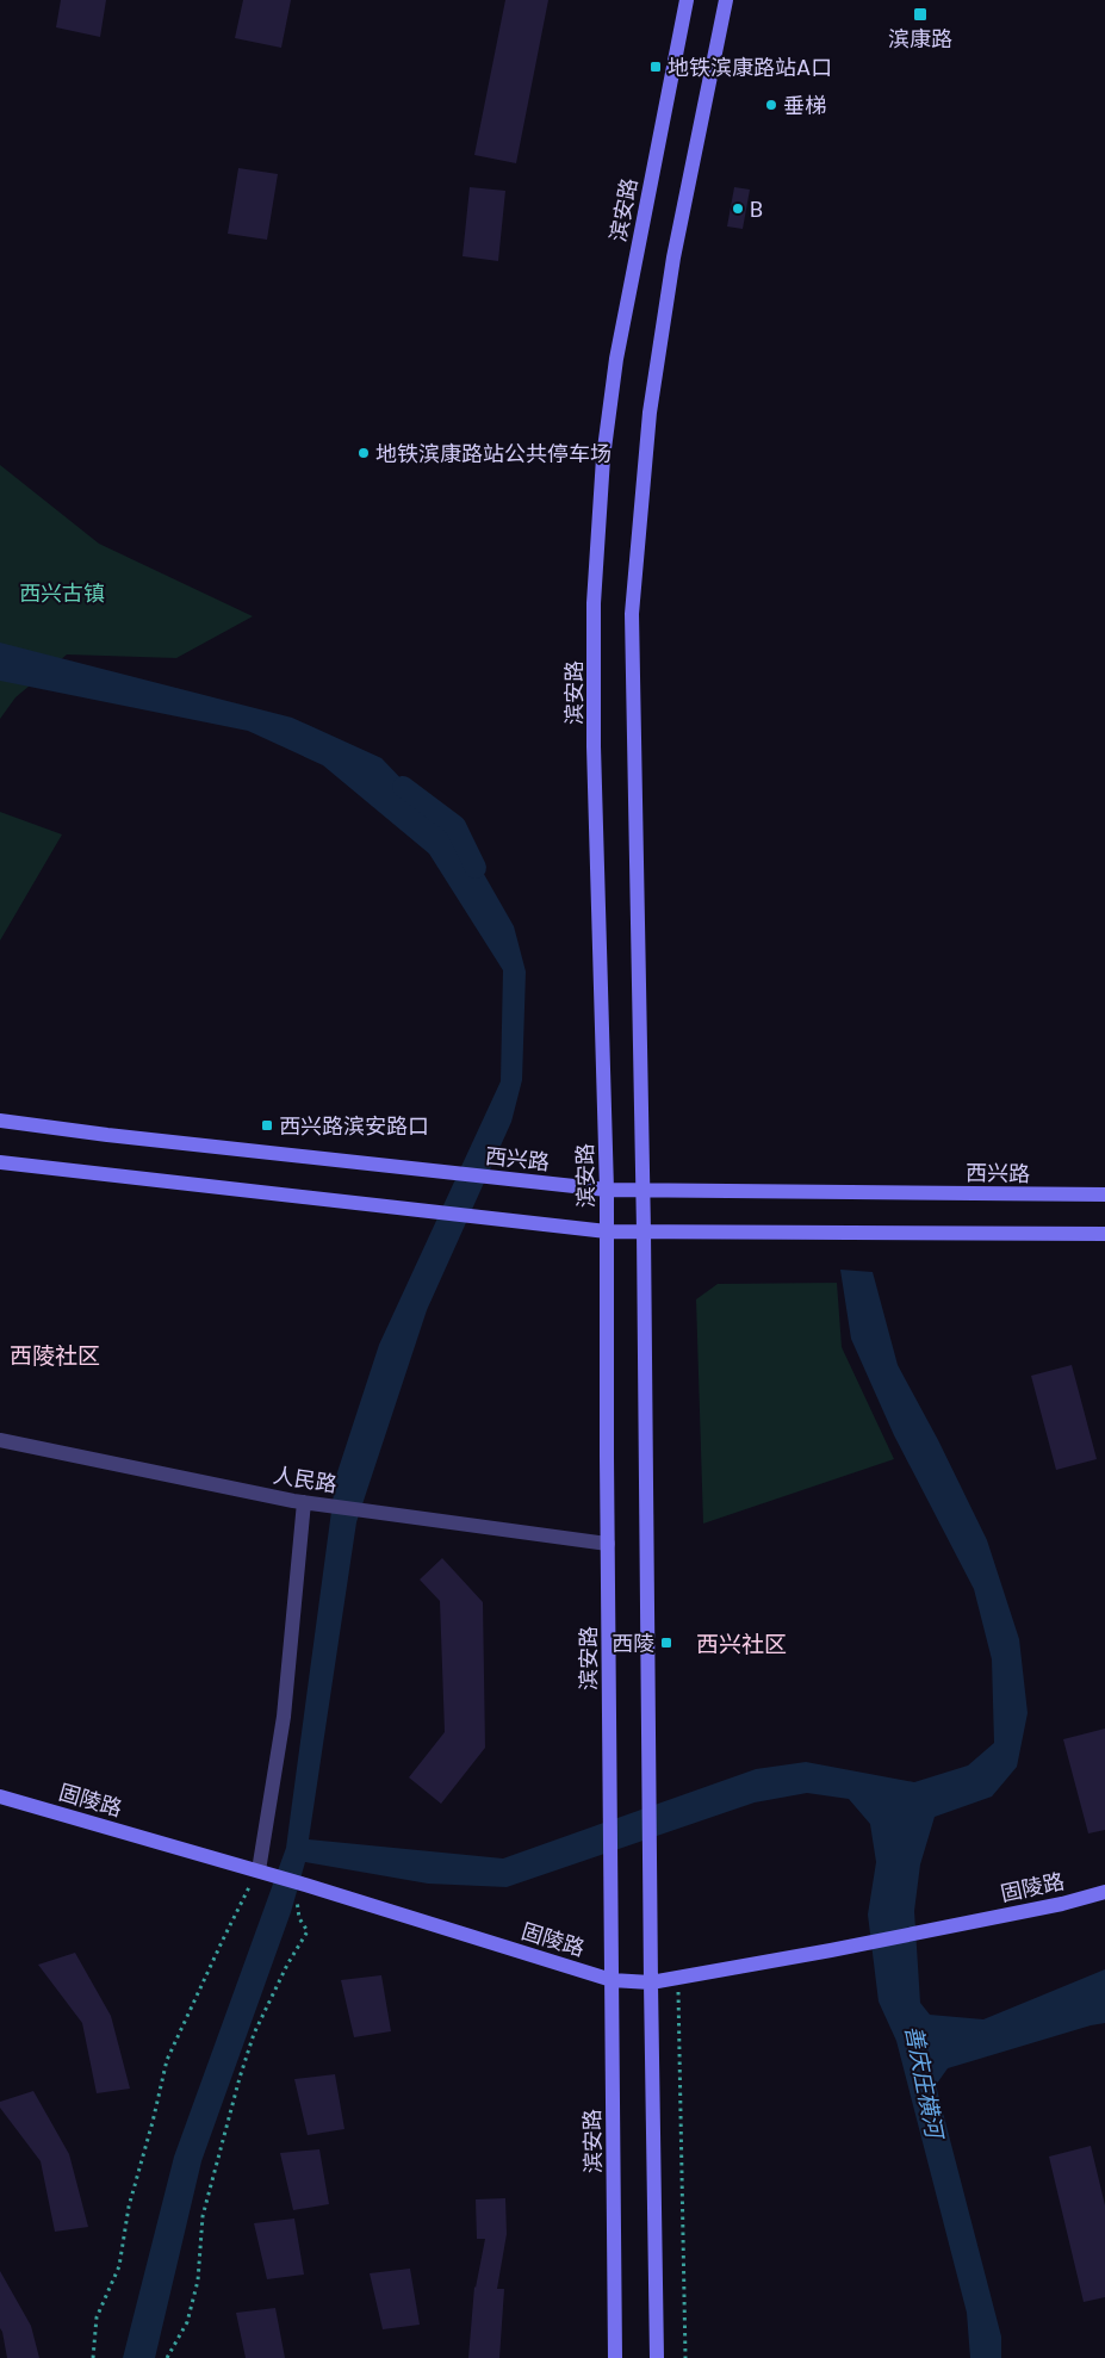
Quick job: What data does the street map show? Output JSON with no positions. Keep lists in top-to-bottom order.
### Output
{
  "streets": {
    "main road": ["滨安路", "西兴路", "固陵路"],
    "street": ["人民路"]
  },
  "crossings": [
    ["滨安路", "西兴路"],
    ["滨安路", "人民路"],
    ["滨安路", "固陵路"]
  ],
  "districts": ["西陵社区", "西兴社区"],
  "water": ["善庆庄横河"],
  "parks": ["西兴古镇"],
  "places": {
    "transit": [
      "滨康路",
      "地铁滨康路站A口",
      "西兴路滨安路口",
      "西陵"
    ],
    "other": ["垂梯", "B", "地铁滨康路站公共停车场"]
  }
}
